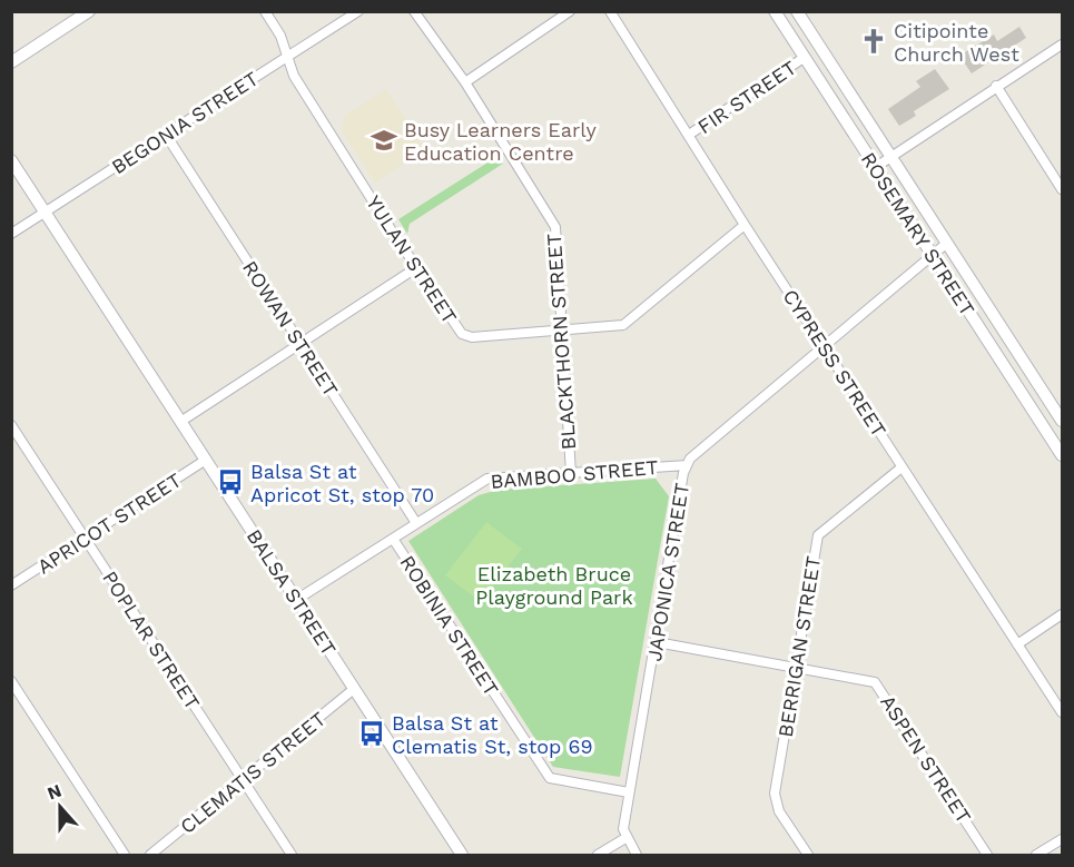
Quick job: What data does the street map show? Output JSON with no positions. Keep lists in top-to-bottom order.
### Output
{
  "streets": {
    "main road": ["ROSEMARY STREET", "BALSA STREET"],
    "street": [
      "FIR STREET",
      "BEGONIA STREET",
      "YULAN STREET",
      "ROWAN STREET",
      "BLACKTHORN STREET",
      "CYPRESS STREET",
      "BAMBOO STREET",
      "APRICOT STREET",
      "JAPONICA STREET",
      "ROBINIA STREET",
      "POPLAR STREET",
      "BERRIGAN STREET",
      "ASPEN STREET",
      "CLEMATIS STREET"
    ]
  },
  "crossings": [
    ["FIR STREET", "ROSEMARY STREET"],
    ["FIR STREET", "CYPRESS STREET"],
    ["BEGONIA STREET", "YULAN STREET"],
    ["BEGONIA STREET", "ROWAN STREET"],
    ["BEGONIA STREET", "BALSA STREET"],
    ["ROSEMARY STREET", "JAPONICA STREET"],
    ["YULAN STREET", "BLACKTHORN STREET"],
    ["YULAN STREET", "CYPRESS STREET"],
    ["ROWAN STREET", "BAMBOO STREET"],
    ["BLACKTHORN STREET", "BAMBOO STREET"],
    ["CYPRESS STREET", "JAPONICA STREET"],
    ["CYPRESS STREET", "BERRIGAN STREET"],
    ["BAMBOO STREET", "JAPONICA STREET"],
    ["BAMBOO STREET", "BALSA STREET"],
    ["BAMBOO STREET", "ROBINIA STREET"],
    ["APRICOT STREET", "BALSA STREET"],
    ["APRICOT STREET", "POPLAR STREET"],
    ["JAPONICA STREET", "ROBINIA STREET"],
    ["JAPONICA STREET", "ASPEN STREET"],
    ["BALSA STREET", "CLEMATIS STREET"],
    ["POPLAR STREET", "CLEMATIS STREET"],
    ["BERRIGAN STREET", "ASPEN STREET"]
  ],
  "parks": ["Elizabeth Bruce Playground Park"],
  "places": {
    "church": ["Citipointe Church West"],
    "school or university": ["Busy Learners Early Education Centre"],
    "bus stop": ["Balsa St at Apricot St, stop 70", "Balsa St at Clematis St, stop 69"]
  },
  "north": "top"
}
